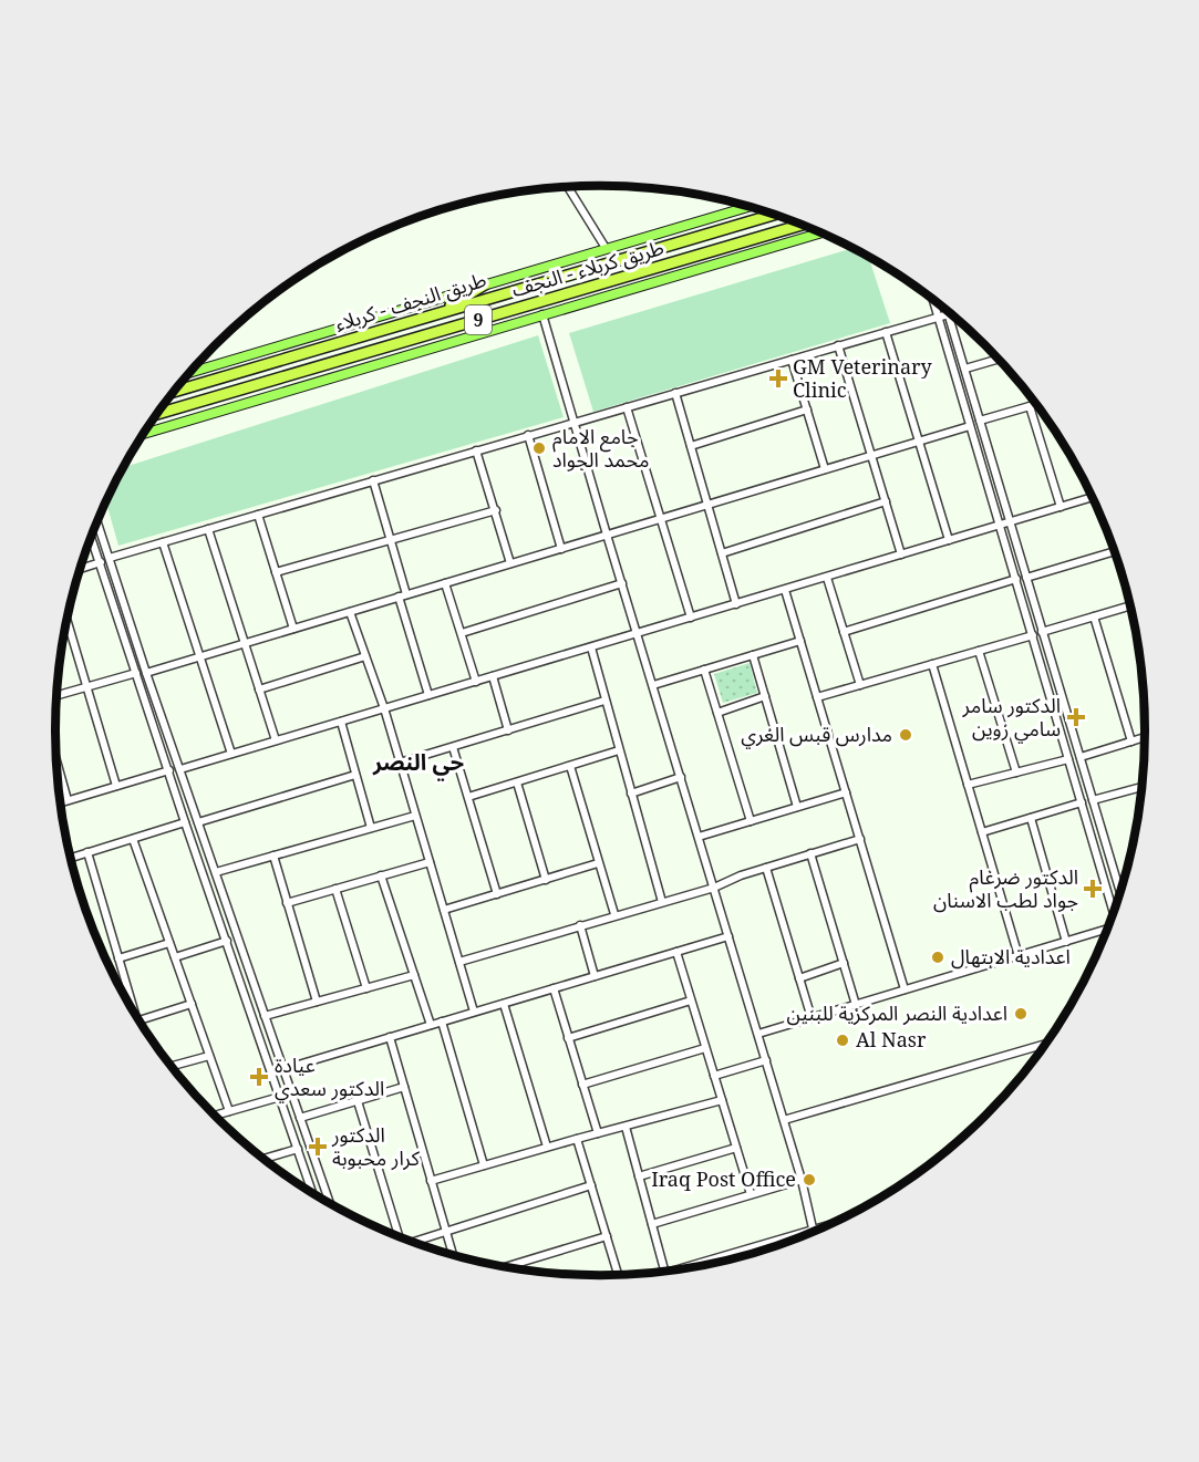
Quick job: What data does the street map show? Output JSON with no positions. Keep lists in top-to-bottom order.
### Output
{
  "streets": {
    "highway": ["طريق کربلاء - النجف", "طريق النجف - کربلاء", "9"]
  },
  "districts": ["حي النصر"],
  "places": {
    "health": [
      "GM Veterinary Clinic",
      "الدكتور سامر سامي زوين",
      "الدكتور ضرغام جواد لطب الاسنان",
      "عيادة الدكتور سعدي",
      "الدكتور كرار محبوبة"
    ],
    "other": [
      "جامع الامام محمد الجواد",
      "مدارس قبس الغري",
      "اعدادية الابتهال",
      "اعدادية النصر المركزية للبنين",
      "Al Nasr",
      "Iraq Post Office"
    ]
  }
}
